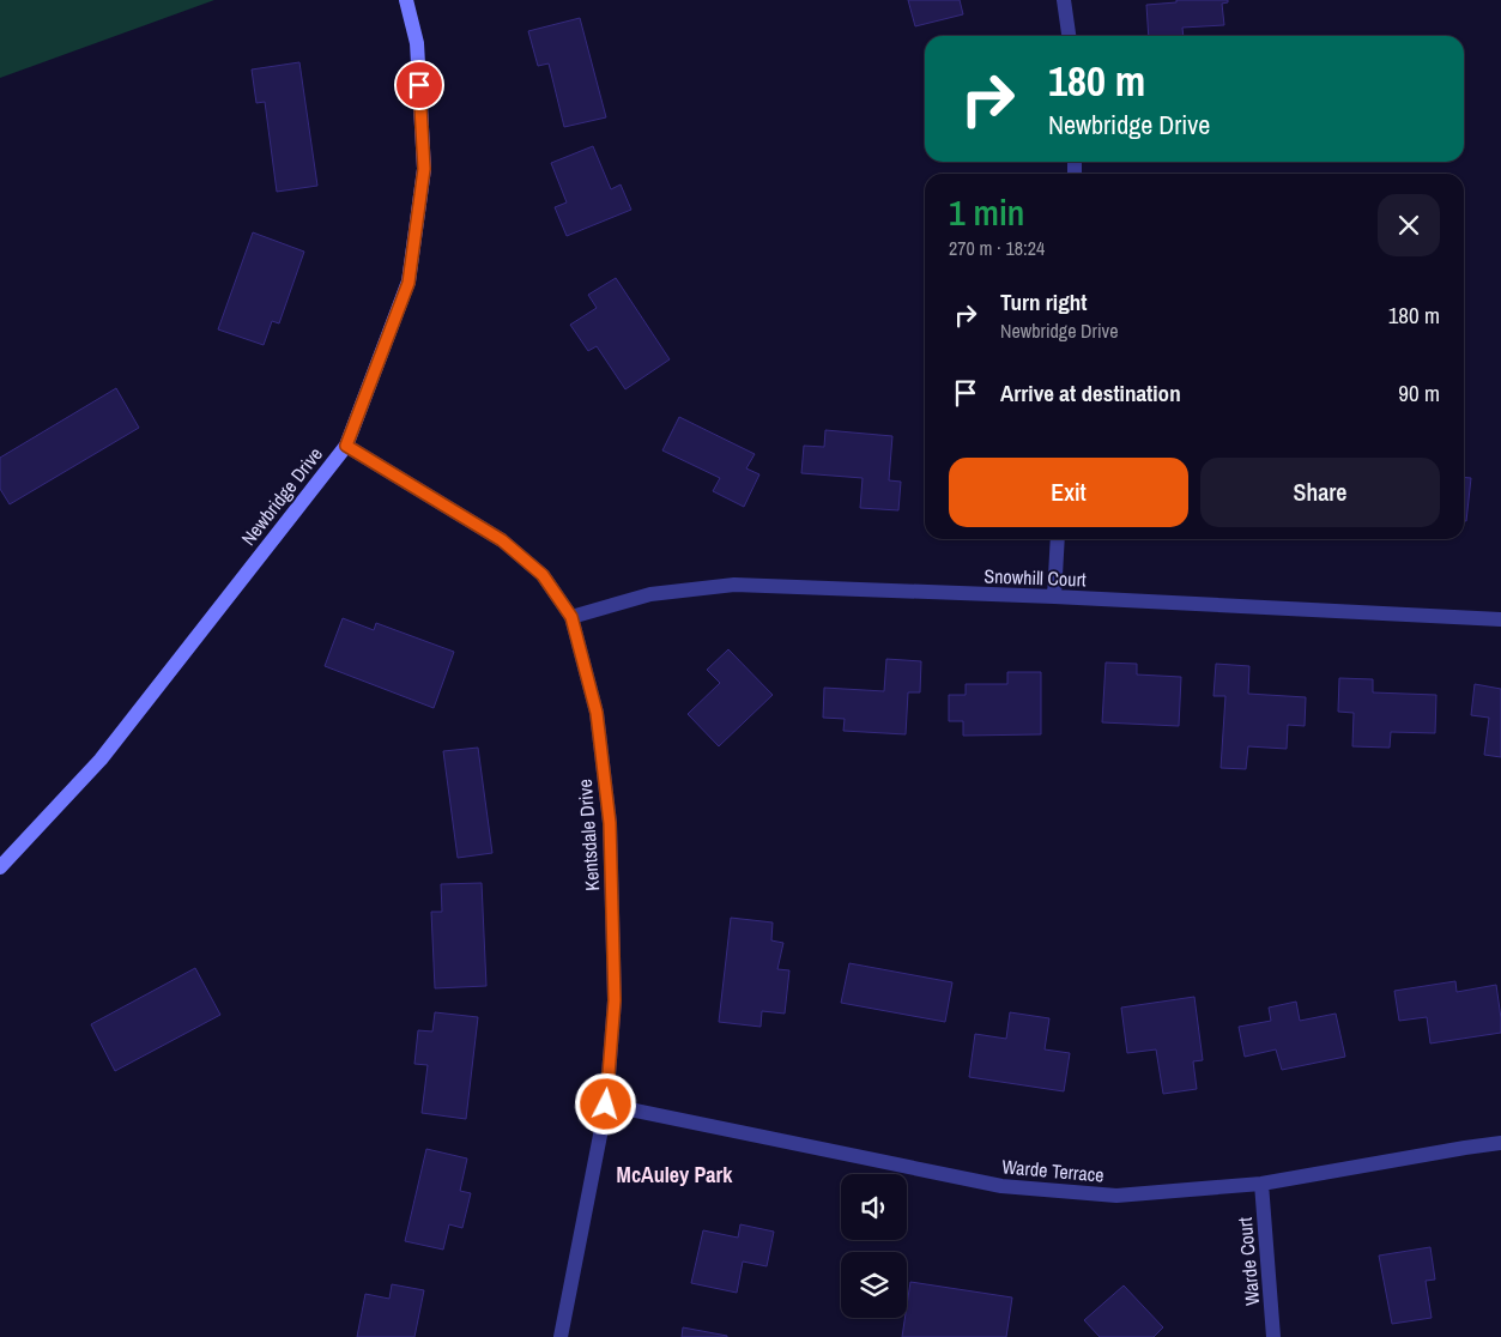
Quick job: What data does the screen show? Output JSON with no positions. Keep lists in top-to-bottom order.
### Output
{
  "streets": {
    "street": [
      "Newbridge Drive",
      "Snowhill Court",
      "Kentsdale Drive",
      "Warde Terrace",
      "Warde Court"
    ]
  },
  "crossings": [
    ["Newbridge Drive", "Kentsdale Drive"],
    ["Snowhill Court", "Kentsdale Drive"],
    ["Kentsdale Drive", "Warde Terrace"],
    ["Warde Terrace", "Warde Court"]
  ],
  "districts": ["McAuley Park"],
  "page": {
    "turn": ["180 m", "Newbridge Drive"],
    "heading": ["1 min", "270 m · 18:24"],
    "list": [
      {
        "name": "Turn right",
        "note": "Newbridge Drive",
        "value": "180 m"
      },
      {
        "name": "Arrive at destination",
        "value": "90 m"
      }
    ],
    "buttons": ["Exit", "Share"]
  }
}
